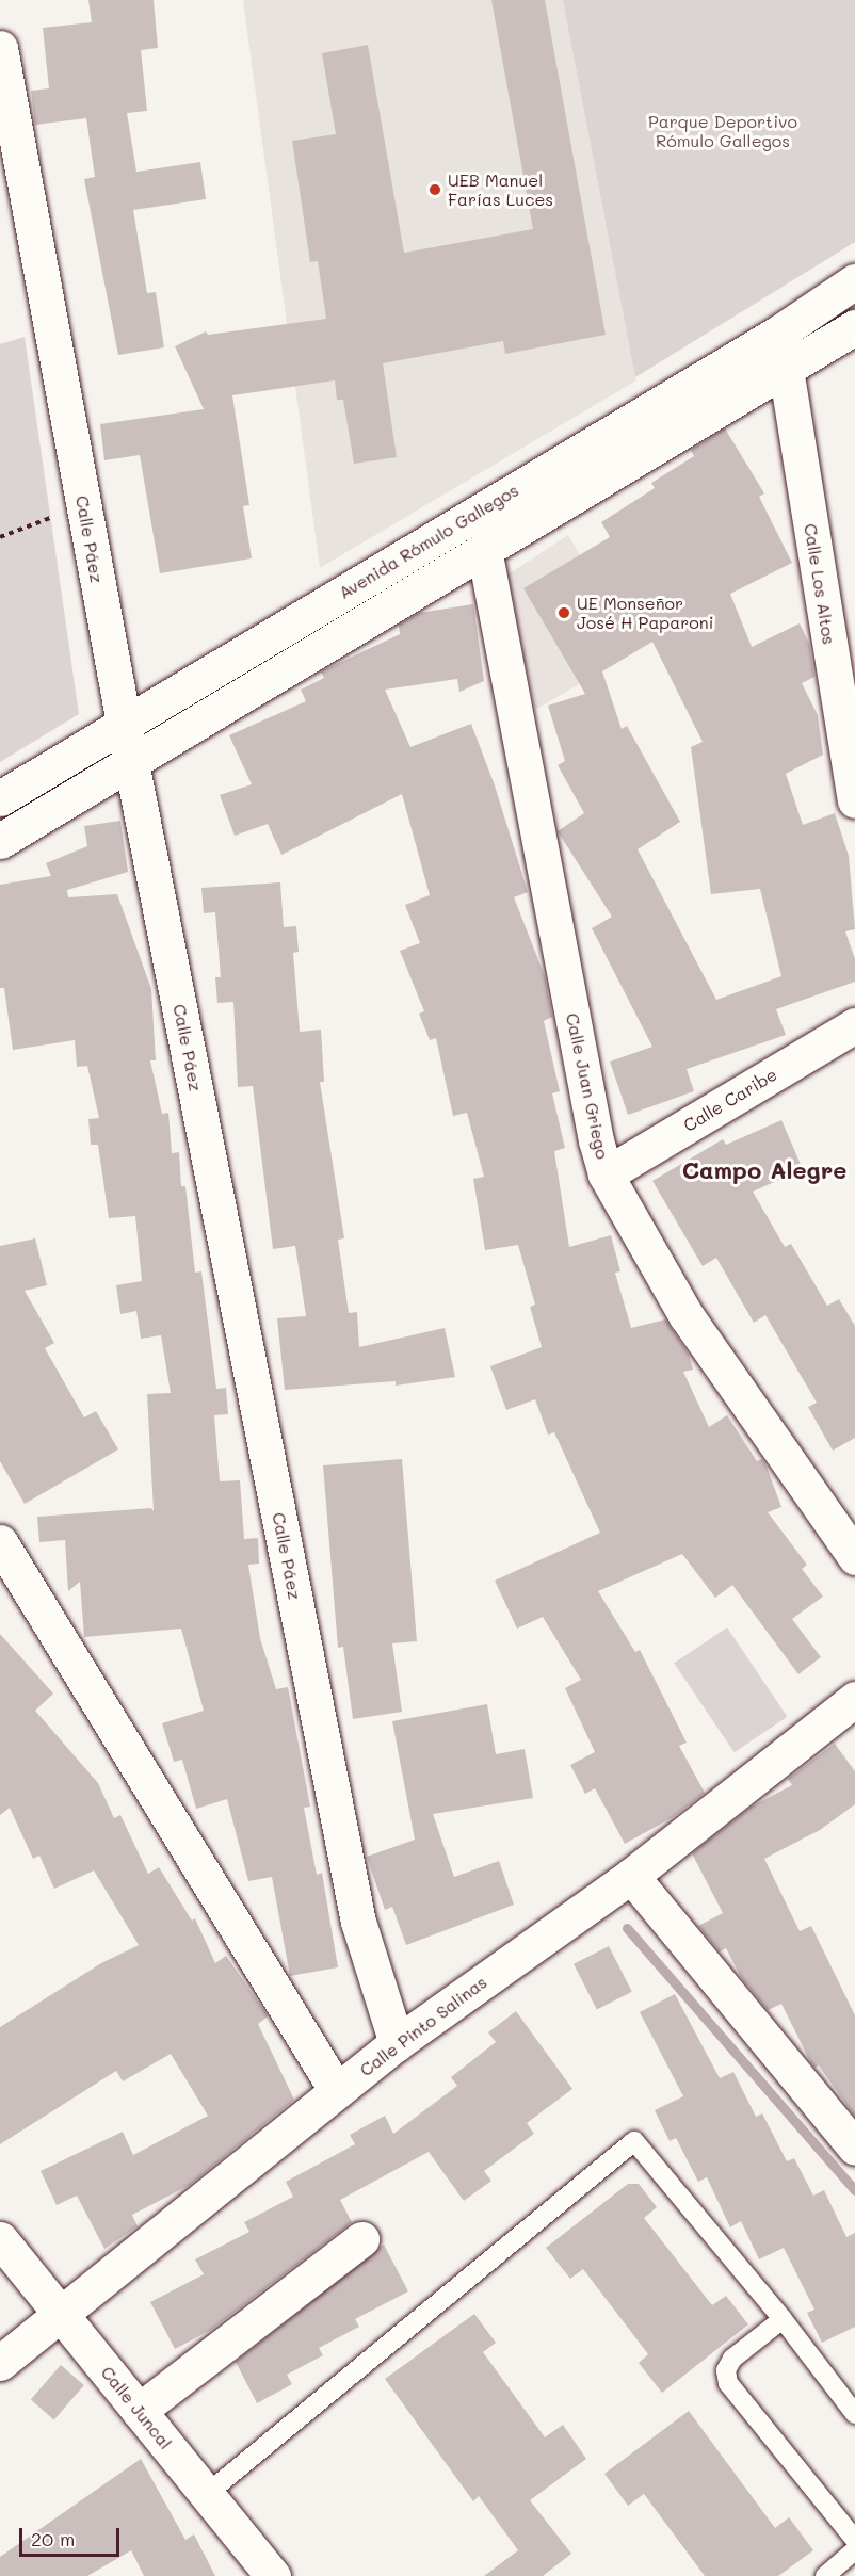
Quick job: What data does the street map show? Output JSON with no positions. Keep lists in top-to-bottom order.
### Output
{
  "streets": {
    "street": [
      "Calle Páez",
      "Avenida Rómulo Gallegos",
      "Calle Los Altos",
      "Calle Juan Griego",
      "Calle Caribe",
      "Calle Pinto Salinas",
      "Calle Juncal"
    ]
  },
  "crossings": [
    ["Calle Páez", "Avenida Rómulo Gallegos"],
    ["Calle Páez", "Calle Pinto Salinas"],
    ["Avenida Rómulo Gallegos", "Calle Los Altos"],
    ["Avenida Rómulo Gallegos", "Calle Juan Griego"],
    ["Calle Juan Griego", "Calle Caribe"],
    ["Calle Pinto Salinas", "Calle Juncal"]
  ],
  "districts": ["Campo Alegre"],
  "parks": ["Parque Deportivo Rómulo Gallegos"],
  "places": ["UEB Manuel Farías Luces", "UE Monseñor José H Paparoni"],
  "scale_bar": "20 m"
}
